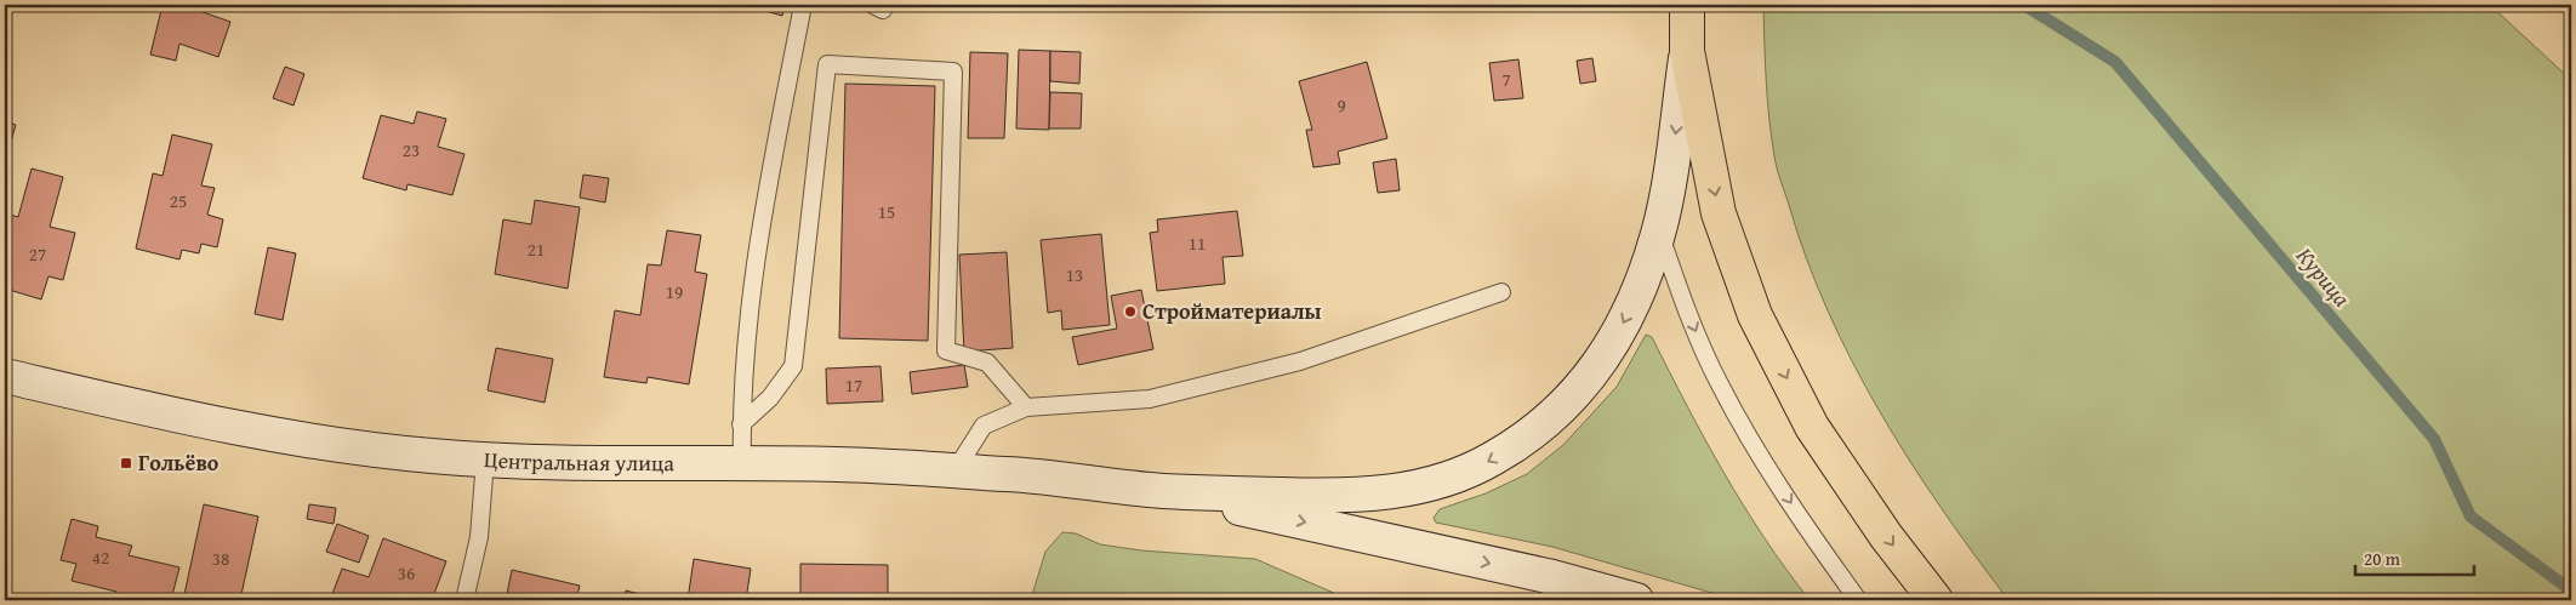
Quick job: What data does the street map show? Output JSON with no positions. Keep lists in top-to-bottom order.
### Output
{
  "streets": {
    "main road": ["Центральная улица"]
  },
  "water": ["Курица"],
  "places": {
    "other": ["Стройматериалы"],
    "transit": ["Гольёво"]
  },
  "house_numbers": [
    "7",
    "9",
    "23",
    "25",
    "15",
    "11",
    "21",
    "27",
    "13",
    "19",
    "17",
    "42",
    "38",
    "36"
  ],
  "scale_bar": "20 m"
}
